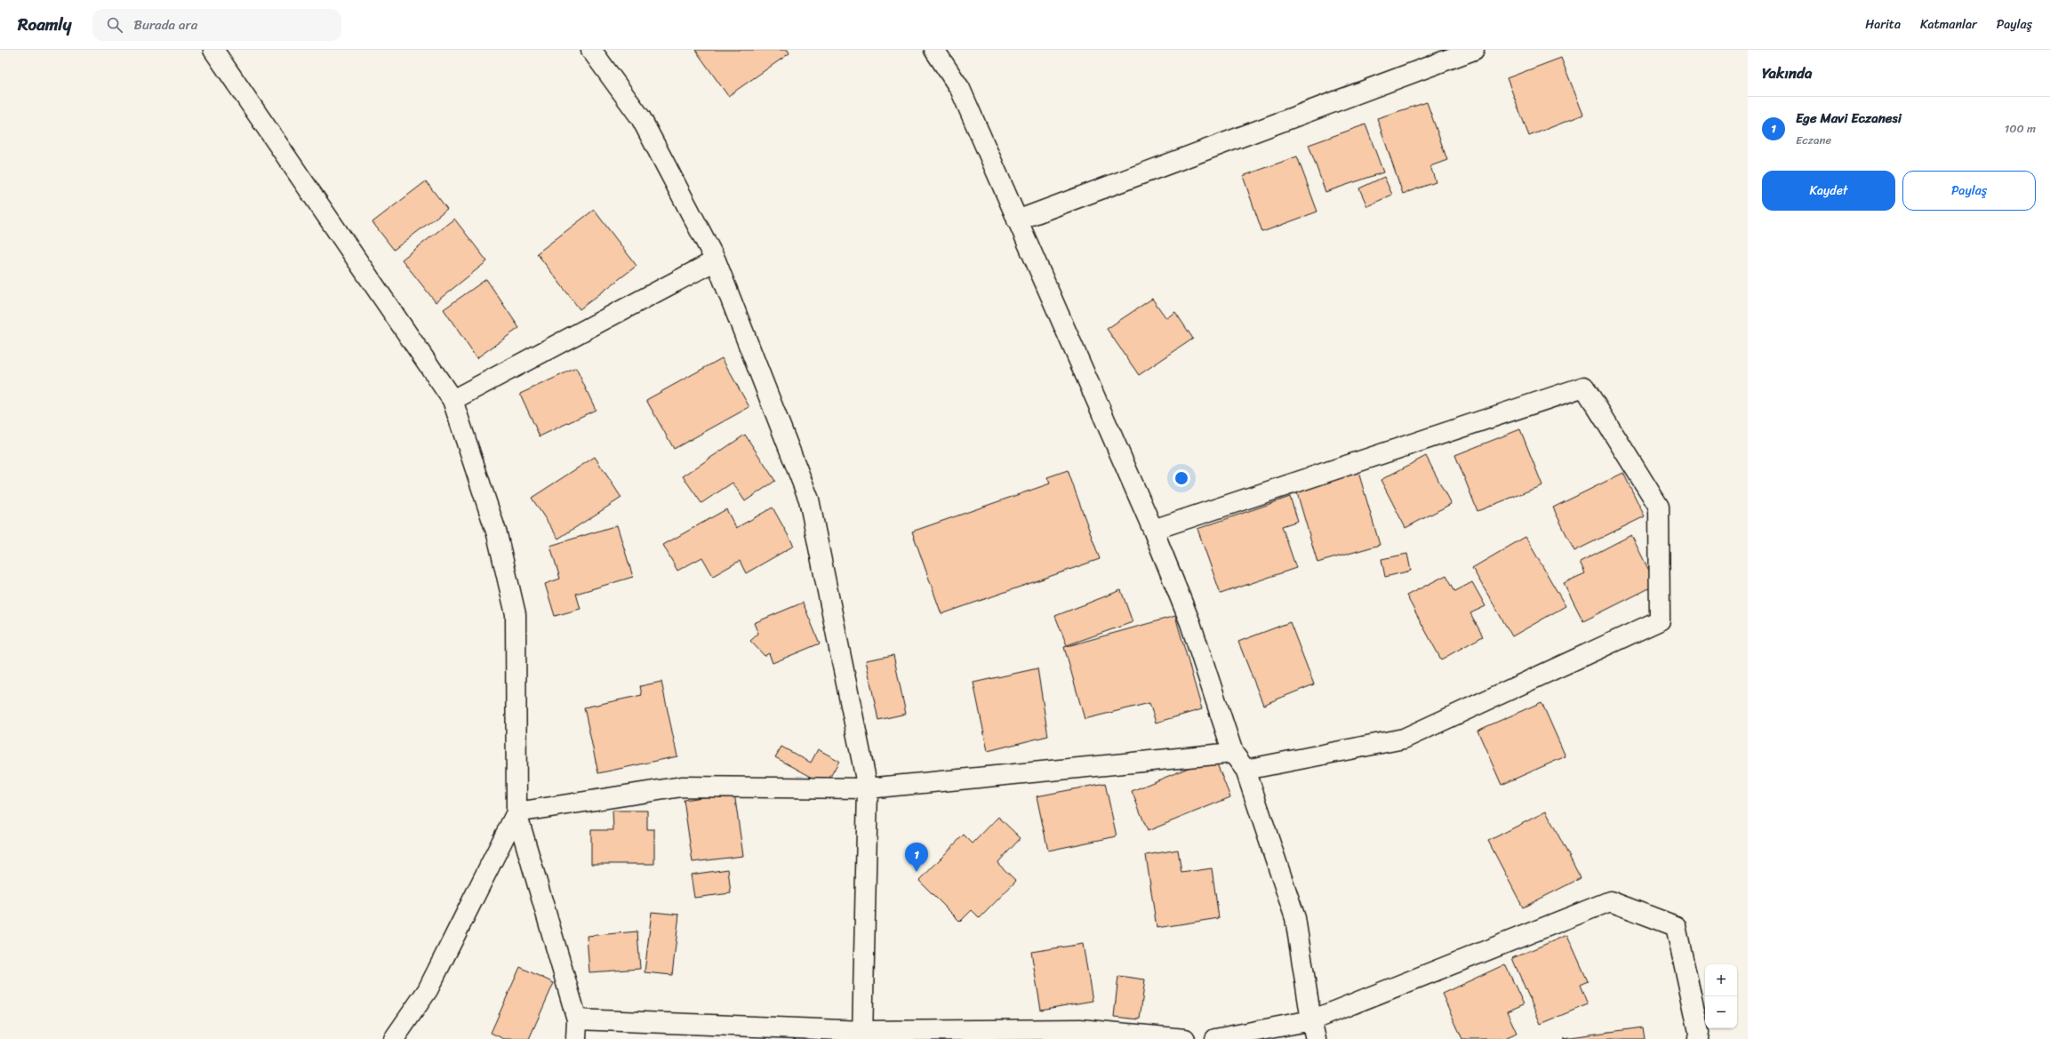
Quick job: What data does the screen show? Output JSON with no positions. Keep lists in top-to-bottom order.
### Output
{
  "page": {
    "header": "Roamly",
    "search": "Burada ara",
    "nav": ["Harita", "Katmanlar", "Paylaş"],
    "heading": "Yakında",
    "list": [
      {
        "mark": "1",
        "name": "Ege Mavi Eczanesi",
        "note": "Eczane",
        "value": "100 m"
      }
    ],
    "buttons": ["Kaydet", "Paylaş"],
    "pins": "1",
    "map_buttons": ["+", "−"]
  }
}
